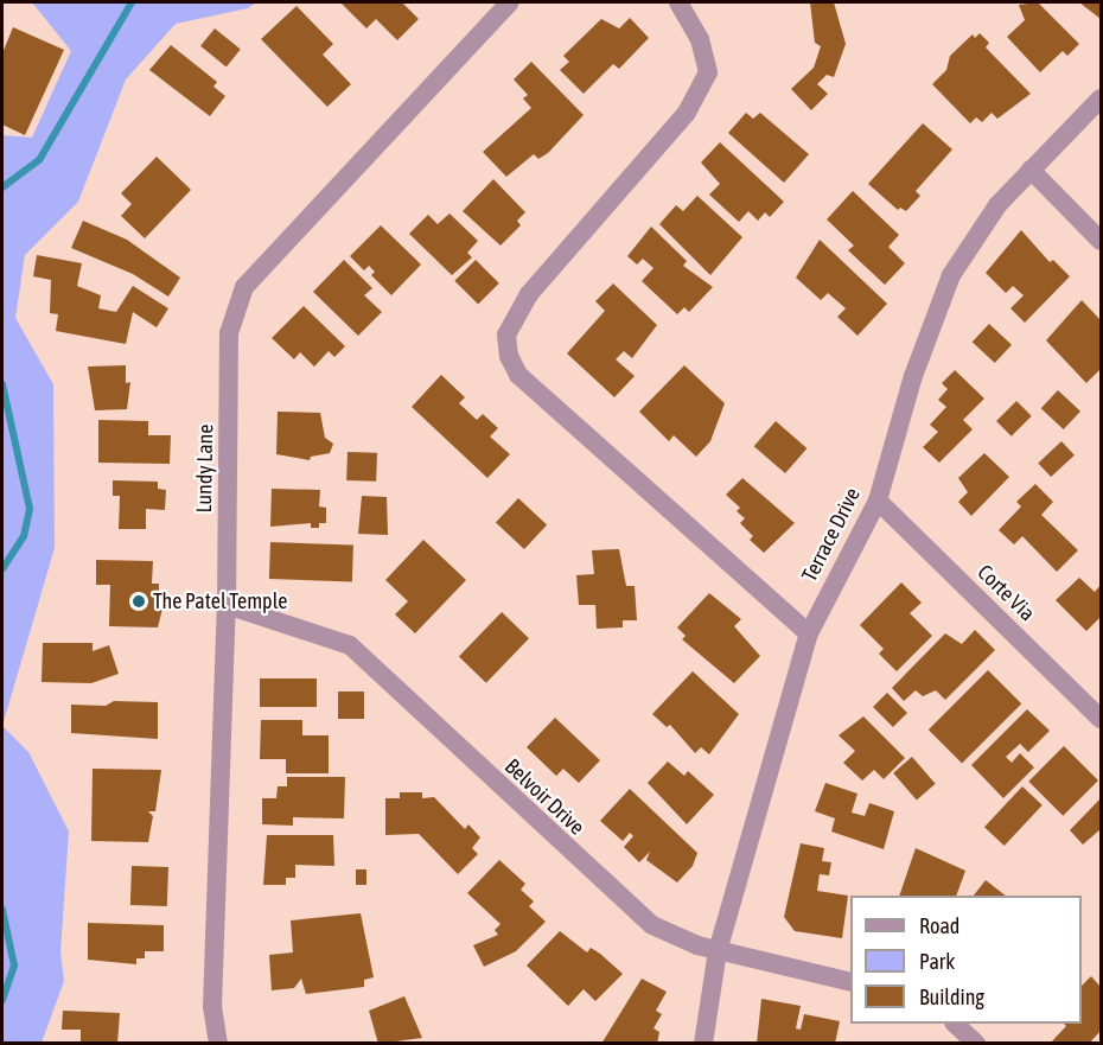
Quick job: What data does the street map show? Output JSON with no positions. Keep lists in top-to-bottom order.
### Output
{
  "streets": {
    "street": [
      "Lundy Lane",
      "Terrace Drive",
      "Corte Via",
      "Belvoir Drive"
    ]
  },
  "crossings": [
    ["Lundy Lane", "Belvoir Drive"],
    ["Terrace Drive", "Corte Via"],
    ["Terrace Drive", "Belvoir Drive"]
  ],
  "places": ["The Patel Temple"],
  "legend": ["Road", "Park", "Building"]
}
